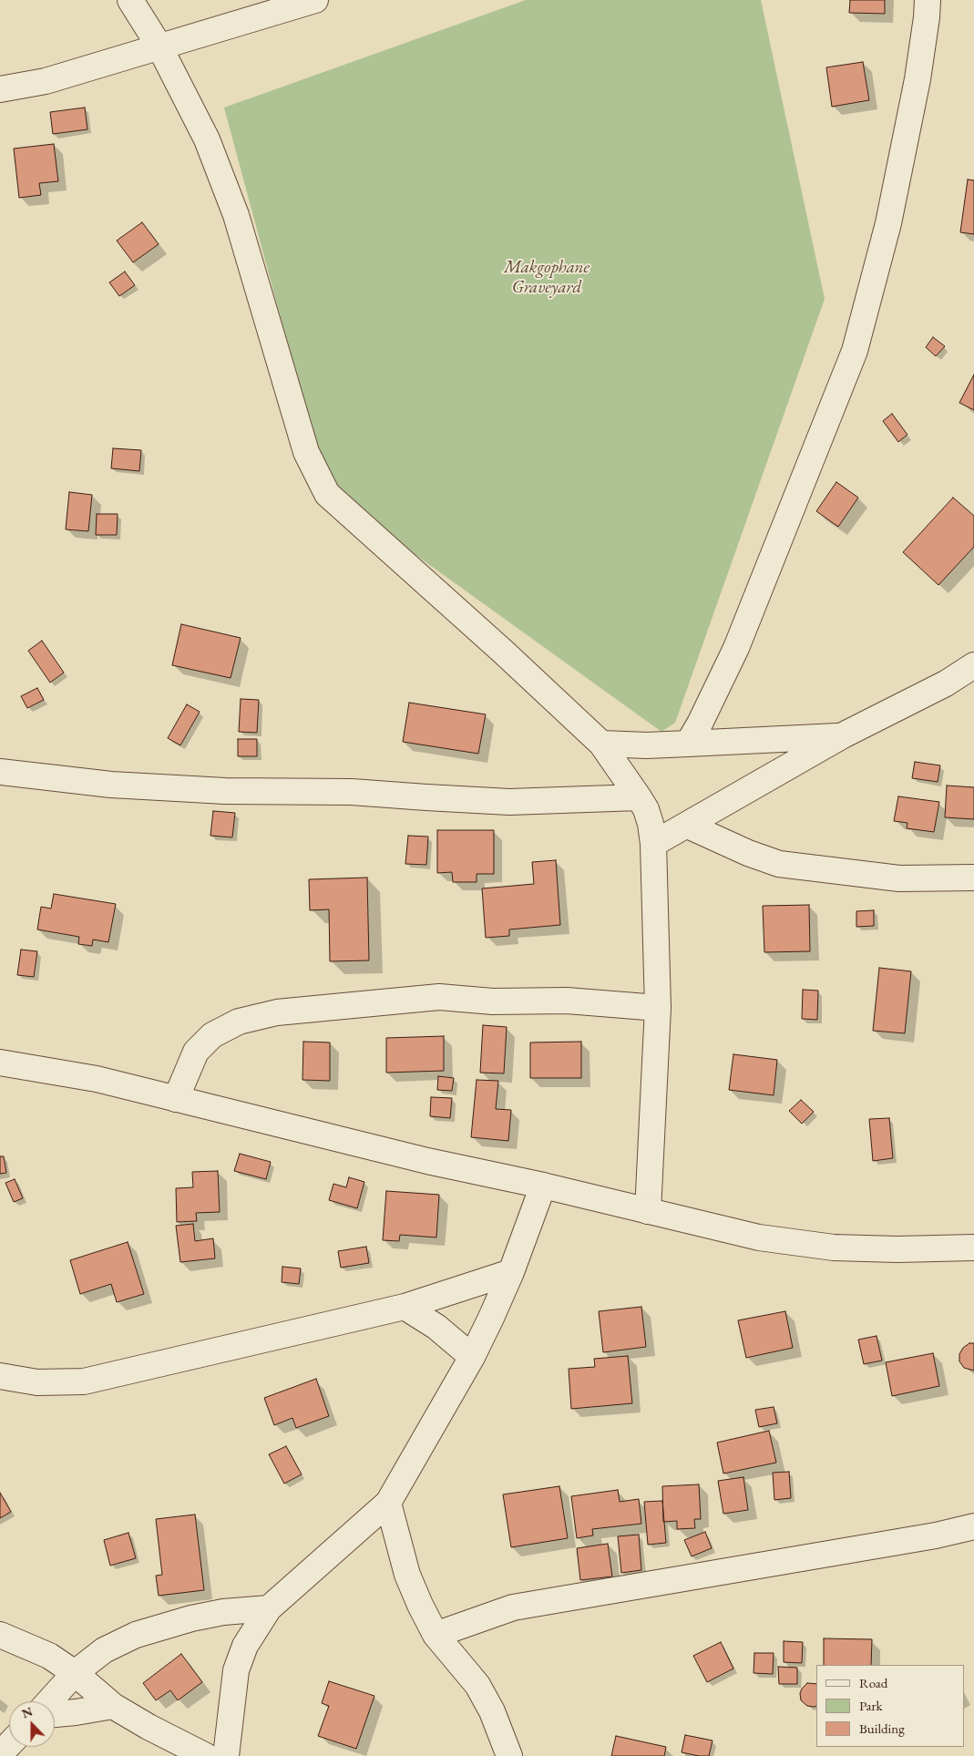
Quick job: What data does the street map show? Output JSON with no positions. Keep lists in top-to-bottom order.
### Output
{
  "parks": ["Makgophane Graveyard"],
  "legend": ["Road", "Park", "Building"],
  "north": "top"
}
